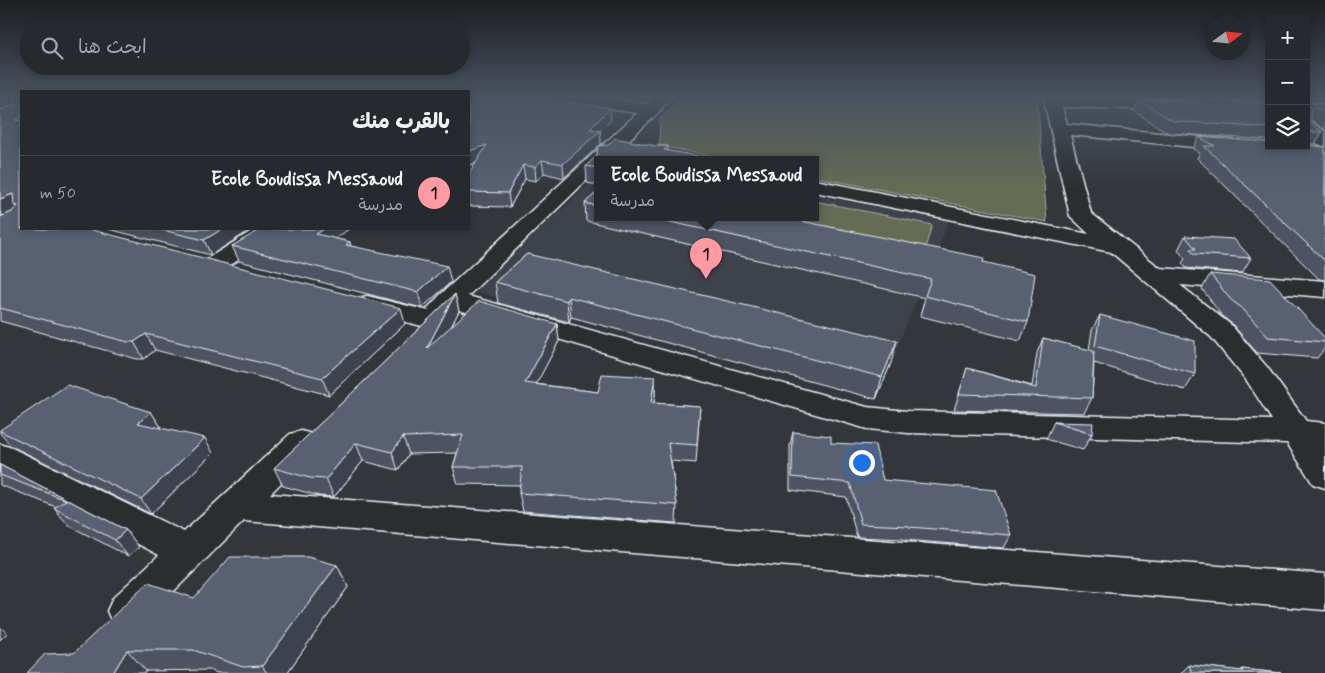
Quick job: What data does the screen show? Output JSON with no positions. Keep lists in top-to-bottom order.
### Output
{
  "north": "right",
  "page": {
    "map_buttons": ["+", "−"],
    "search": "ابحث هنا",
    "heading": "بالقرب منك",
    "list": [
      {
        "mark": "1",
        "name": "Ecole Boudissa Messaoud",
        "note": "مدرسة",
        "value": "50 m"
      }
    ],
    "popup": ["Ecole Boudissa Messaoud", "مدرسة"],
    "pins": "1"
  }
}
